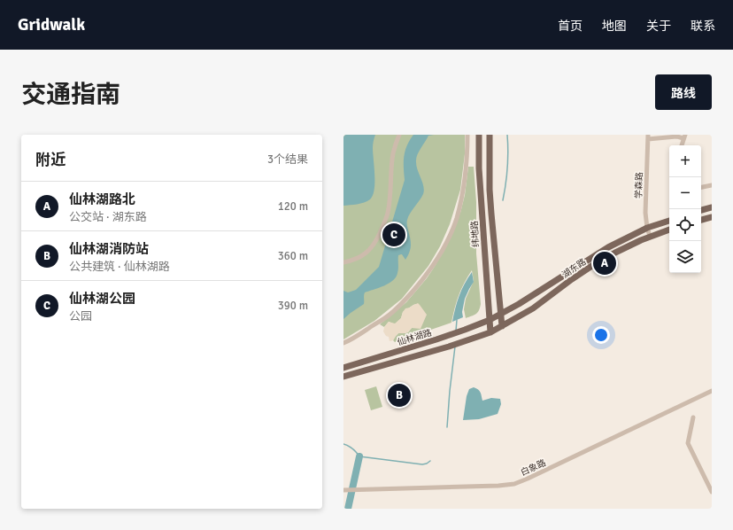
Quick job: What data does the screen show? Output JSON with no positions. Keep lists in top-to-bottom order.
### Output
{
  "streets": {
    "main road": ["纬地路", "湖东路", "仙林湖路"],
    "street": ["学森路", "白象路"]
  },
  "crossings": [
    ["学森路", "湖东路"],
    ["纬地路", "湖东路"],
    ["纬地路", "仙林湖路"],
    ["湖东路", "仙林湖路"]
  ],
  "page": {
    "header": "Gridwalk",
    "nav": [
      "首页",
      "地图",
      "关于",
      "联系"
    ],
    "title": "交通指南",
    "buttons": "路线",
    "heading": ["附近", "3个结果"],
    "map_buttons": ["+", "−"],
    "list": [
      {
        "mark": "A",
        "name": "仙林湖路北",
        "note": "公交站 · 湖东路",
        "value": "120 m"
      },
      {
        "mark": "B",
        "name": "仙林湖消防站",
        "note": "公共建筑 · 仙林湖路",
        "value": "360 m"
      },
      {
        "mark": "C",
        "name": "仙林湖公园",
        "note": "公园",
        "value": "390 m"
      }
    ],
    "pins": ["C", "A", "B"]
  }
}
